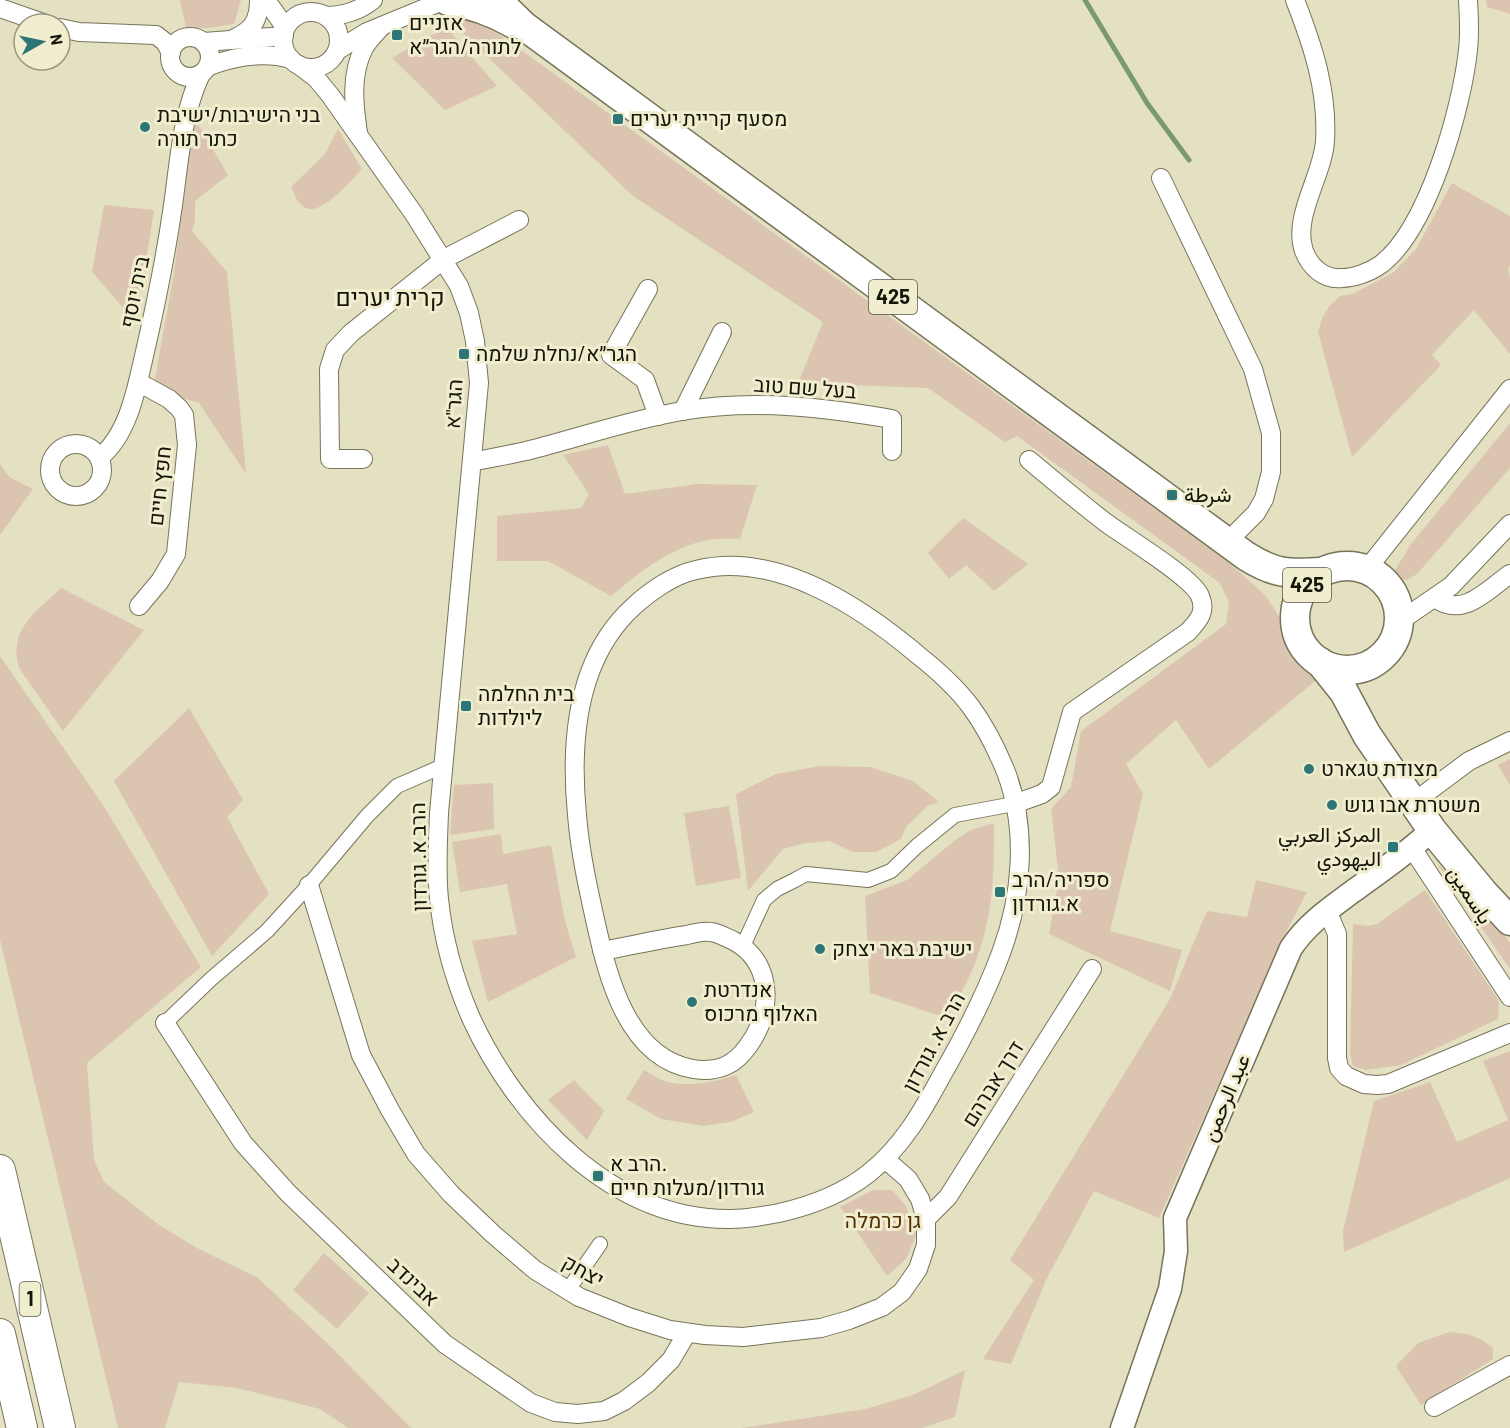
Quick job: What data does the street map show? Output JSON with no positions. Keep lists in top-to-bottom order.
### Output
{
  "streets": {
    "highway": ["1"],
    "main road": ["425"],
    "street": [
      "בית יוסף",
      "בעל שם טוב",
      "הגר\"א",
      "חפץ חיים",
      "הרב א. גורדון",
      "ياسمين",
      "דרך אברהם",
      "عبد الرحمن",
      "יצחק",
      "אבינדב"
    ]
  },
  "crossings": [
    ["בית יוסף", "חפץ חיים"],
    ["425", "ياسمين"],
    ["425", "عبد الرحمن"],
    ["בעל שם טוב", "הגר\"א"],
    ["הגר\"א", "הרב א. גורדון"],
    ["הרב א. גורדון", "יצחק"],
    ["ياسمين", "عبد الرحمن"],
    ["דרך אברהם", "יצחק"],
    ["יצחק", "אבינדב"]
  ],
  "districts": ["קרית יערים"],
  "parks": ["גן כרמלה"],
  "places": {
    "transit": [
      "אזניים לתורה/הגר״א",
      "מסעף קריית יערים",
      "הגר״א/נחלת שלמה",
      "شرطة",
      "בית החלמה ליולדות",
      "المركز العربي اليهودي",
      "ספריה/הרב א.גורדון",
      "הרב א. גורדון/מעלות חיים"
    ],
    "other": [
      "בני הישיבות/ישיבת כתר תורה",
      "מצודת טגארט",
      "משטרת אבו גוש",
      "ישיבת באר יצחק",
      "אנדרטת האלוף מרכוס"
    ]
  },
  "north": "right"
}
